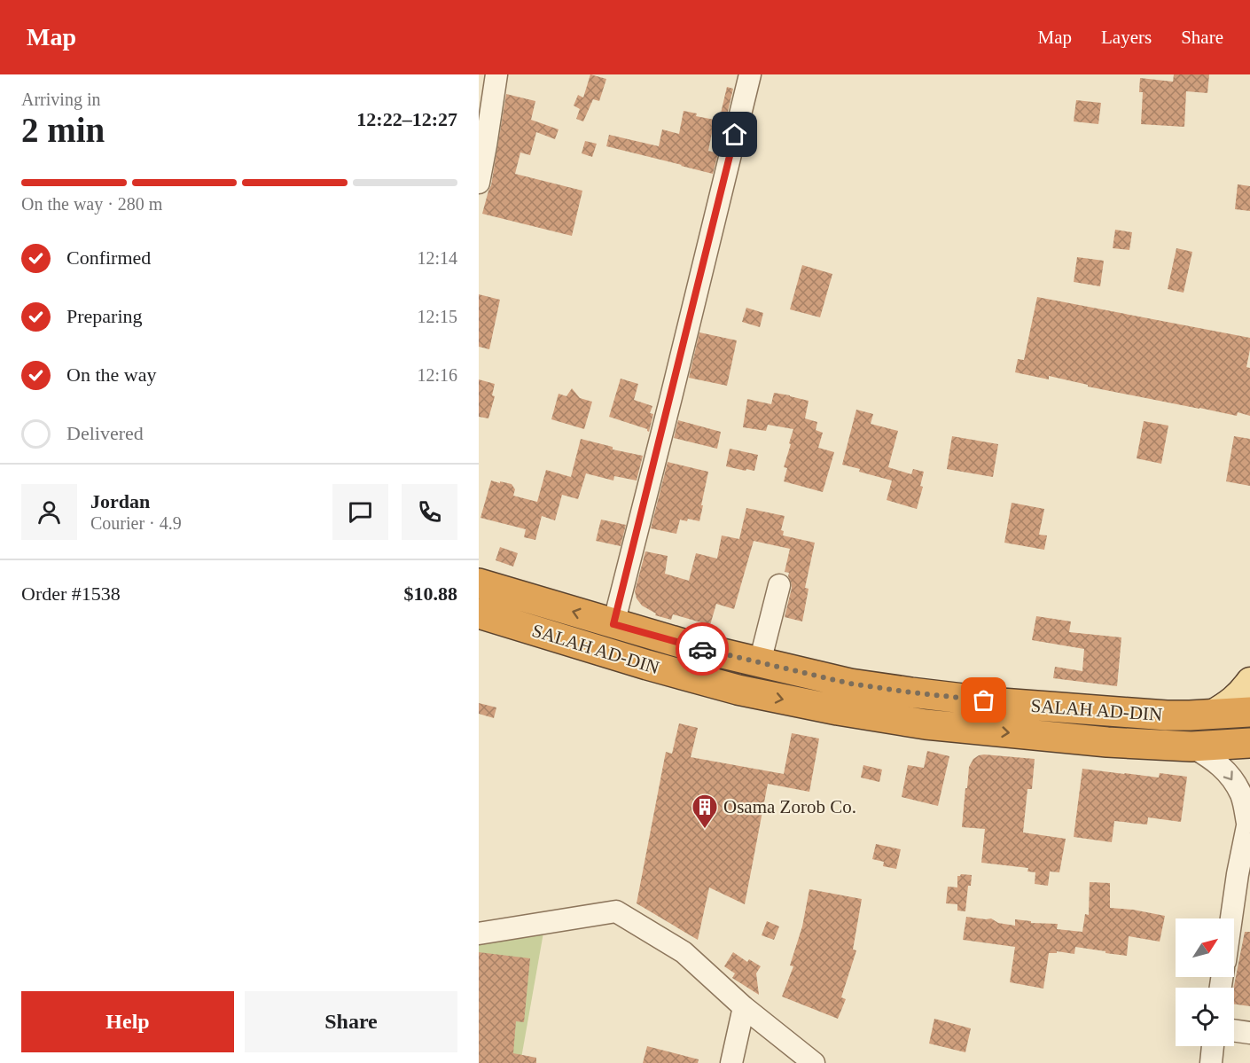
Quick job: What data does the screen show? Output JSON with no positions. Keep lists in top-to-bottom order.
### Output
{
  "streets": {
    "highway": ["SALAH AD-DIN"]
  },
  "places": {
    "building": ["Osama Zorob Co."]
  },
  "north": "top right",
  "page": {
    "header": "Map",
    "nav": ["Map", "Layers", "Share"],
    "heading": ["2 min", "Arriving in", "12:22–12:27"],
    "panel": [
      "Jordan",
      "Courier · 4.9",
      "Order #1538",
      "$10.88"
    ],
    "bar": "On the way · 280 m",
    "list": [
      ["Confirmed", "12:14"],
      ["Preparing", "12:15"],
      ["On the way", "12:16"],
      "Delivered"
    ],
    "buttons": ["Help", "Share"]
  }
}
